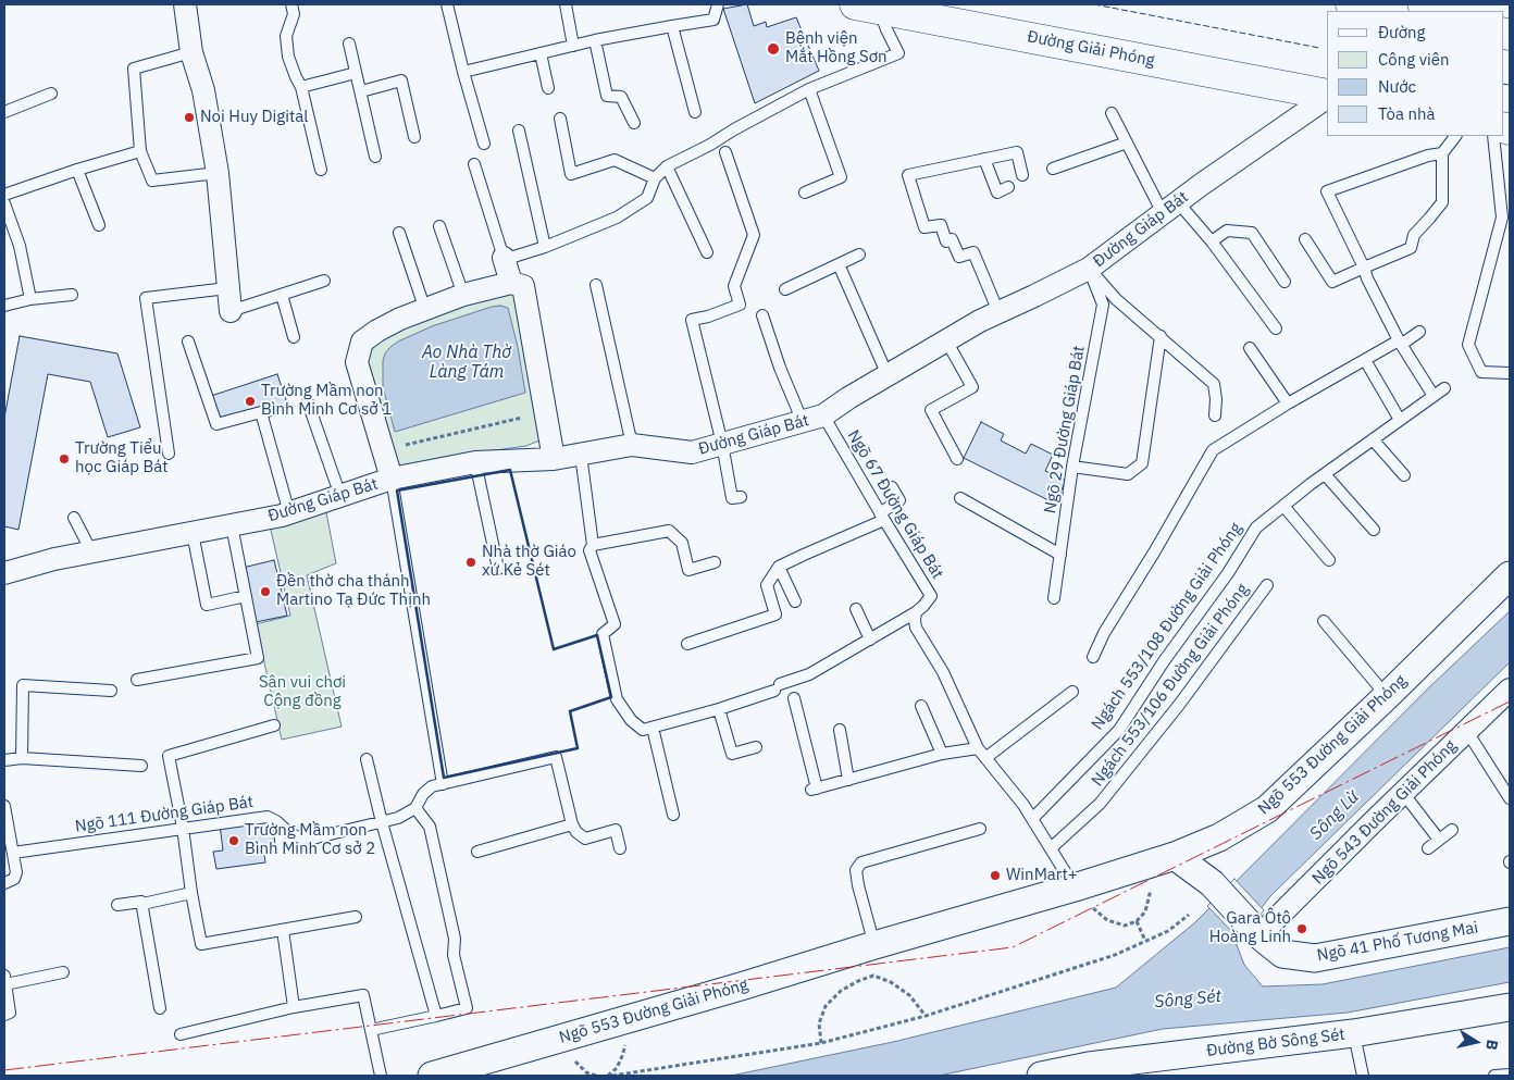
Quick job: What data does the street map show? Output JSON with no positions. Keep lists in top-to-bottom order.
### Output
{
  "streets": {
    "main road": ["Đường Giải Phóng"],
    "street": [
      "Đường Giáp Bát",
      "Ngõ 553 Đường Giải Phóng",
      "Ngõ 543 Đường Giải Phóng",
      "Ngõ 41 Phố Tương Mai",
      "Đường Bờ Sông Sét"
    ],
    "lane": [
      "Ngõ 29 Đường Giáp Bát",
      "Ngõ 67 Đường Giáp Bát",
      "Ngách 553/108 Đường Giải Phóng",
      "Ngách 553/106 Đường Giải Phóng",
      "Ngõ 111 Đường Giáp Bát"
    ]
  },
  "crossings": [
    ["Đường Giáp Bát", "Ngõ 29 Đường Giáp Bát"],
    ["Đường Giáp Bát", "Ngõ 67 Đường Giáp Bát"],
    ["Ngõ 553 Đường Giải Phóng", "Ngõ 41 Phố Tương Mai"],
    ["Ngõ 543 Đường Giải Phóng", "Ngõ 41 Phố Tương Mai"]
  ],
  "water": ["Ao Nhà Thờ Làng Tám", "Sông Lừ", "Sông Sét"],
  "parks": ["Sân vui chơi Cộng đồng"],
  "places": [
    "Bệnh viện Mắt Hồng Sơn",
    "Noi Huy Digital",
    "Trường Mầm non Bình Minh Cơ sở 1",
    "Trường Tiểu học Giáp Bát",
    "Nhà thờ Giáo xứ Kẻ Sét",
    "Đền thờ cha thánh Martino Tạ Đức Thịnh",
    "Trường Mầm non Bình Minh Cơ sở 2",
    "WinMart+",
    "Gara Ôtô Hoàng Linh"
  ],
  "legend": [
    "Đường",
    "Công viên",
    "Nước",
    "Tòa nhà"
  ],
  "north": "right"
}
